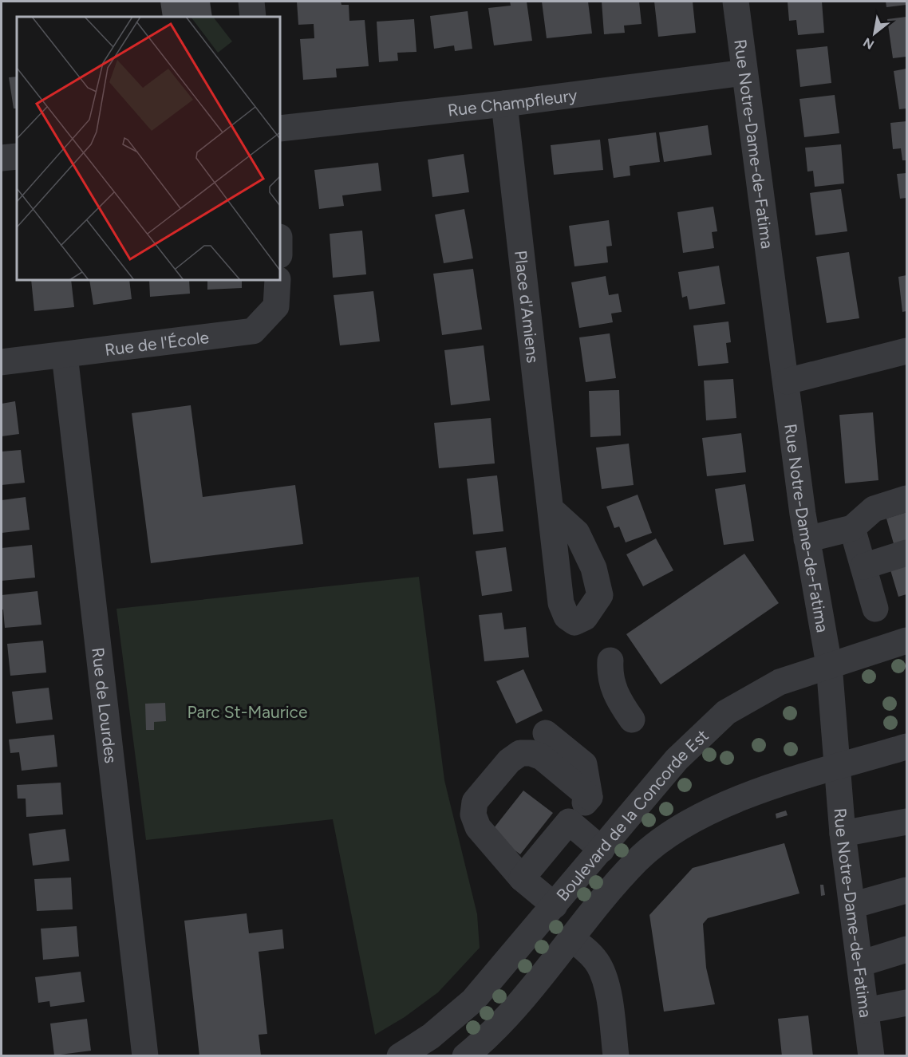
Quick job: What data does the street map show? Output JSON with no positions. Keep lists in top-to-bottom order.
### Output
{
  "streets": {
    "street": [
      "Rue Champfleury",
      "Rue Notre-Dame-de-Fatima",
      "Place d'Amiens",
      "Rue de l'École",
      "Rue de Lourdes",
      "Boulevard de la Concorde Est"
    ]
  },
  "crossings": [
    ["Rue Champfleury", "Rue Notre-Dame-de-Fatima"],
    ["Rue Champfleury", "Place d'Amiens"],
    ["Rue Notre-Dame-de-Fatima", "Boulevard de la Concorde Est"],
    ["Rue de l'École", "Rue de Lourdes"]
  ],
  "parks": ["Parc St-Maurice"],
  "north": "bottom left"
}
